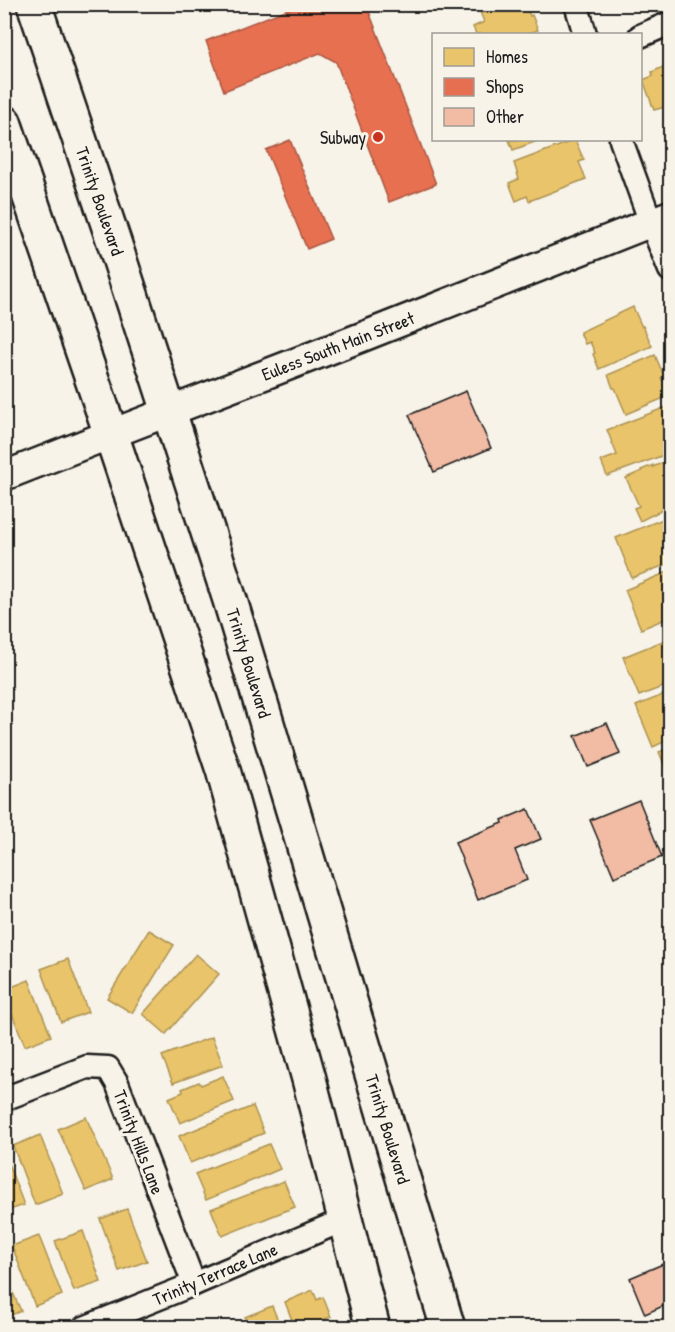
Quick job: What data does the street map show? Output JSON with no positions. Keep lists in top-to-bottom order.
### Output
{
  "streets": {
    "main road": ["Trinity Boulevard"],
    "street": ["Euless South Main Street", "Trinity Hills Lane", "Trinity Terrace Lane"]
  },
  "crossings": [
    ["Trinity Boulevard", "Euless South Main Street"],
    ["Trinity Hills Lane", "Trinity Terrace Lane"]
  ],
  "places": ["Subway"],
  "legend": ["Homes", "Shops", "Other"]
}
